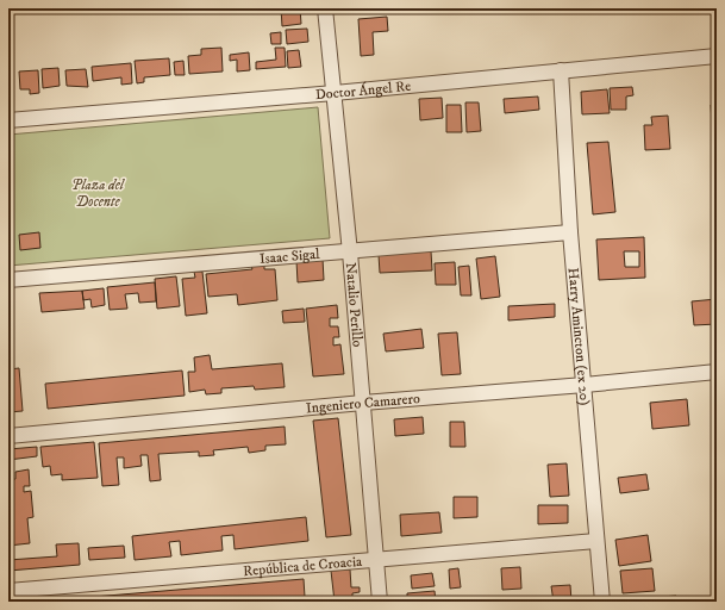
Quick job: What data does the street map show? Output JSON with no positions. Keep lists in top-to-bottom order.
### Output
{
  "streets": {
    "street": [
      "Doctor Ángel Re",
      "Isaac Sigal",
      "Natalio Perillo",
      "Harry Amincton (ex 20)",
      "Ingeniero Camarero",
      "República de Croacia"
    ]
  },
  "crossings": [
    ["Doctor Ángel Re", "Natalio Perillo"],
    ["Doctor Ángel Re", "Harry Amincton (ex 20)"],
    ["Isaac Sigal", "Natalio Perillo"],
    ["Isaac Sigal", "Harry Amincton (ex 20)"],
    ["Natalio Perillo", "Ingeniero Camarero"],
    ["Natalio Perillo", "República de Croacia"],
    ["Harry Amincton (ex 20)", "Ingeniero Camarero"],
    ["Harry Amincton (ex 20)", "República de Croacia"]
  ],
  "parks": ["Plaza del Docente"]
}
